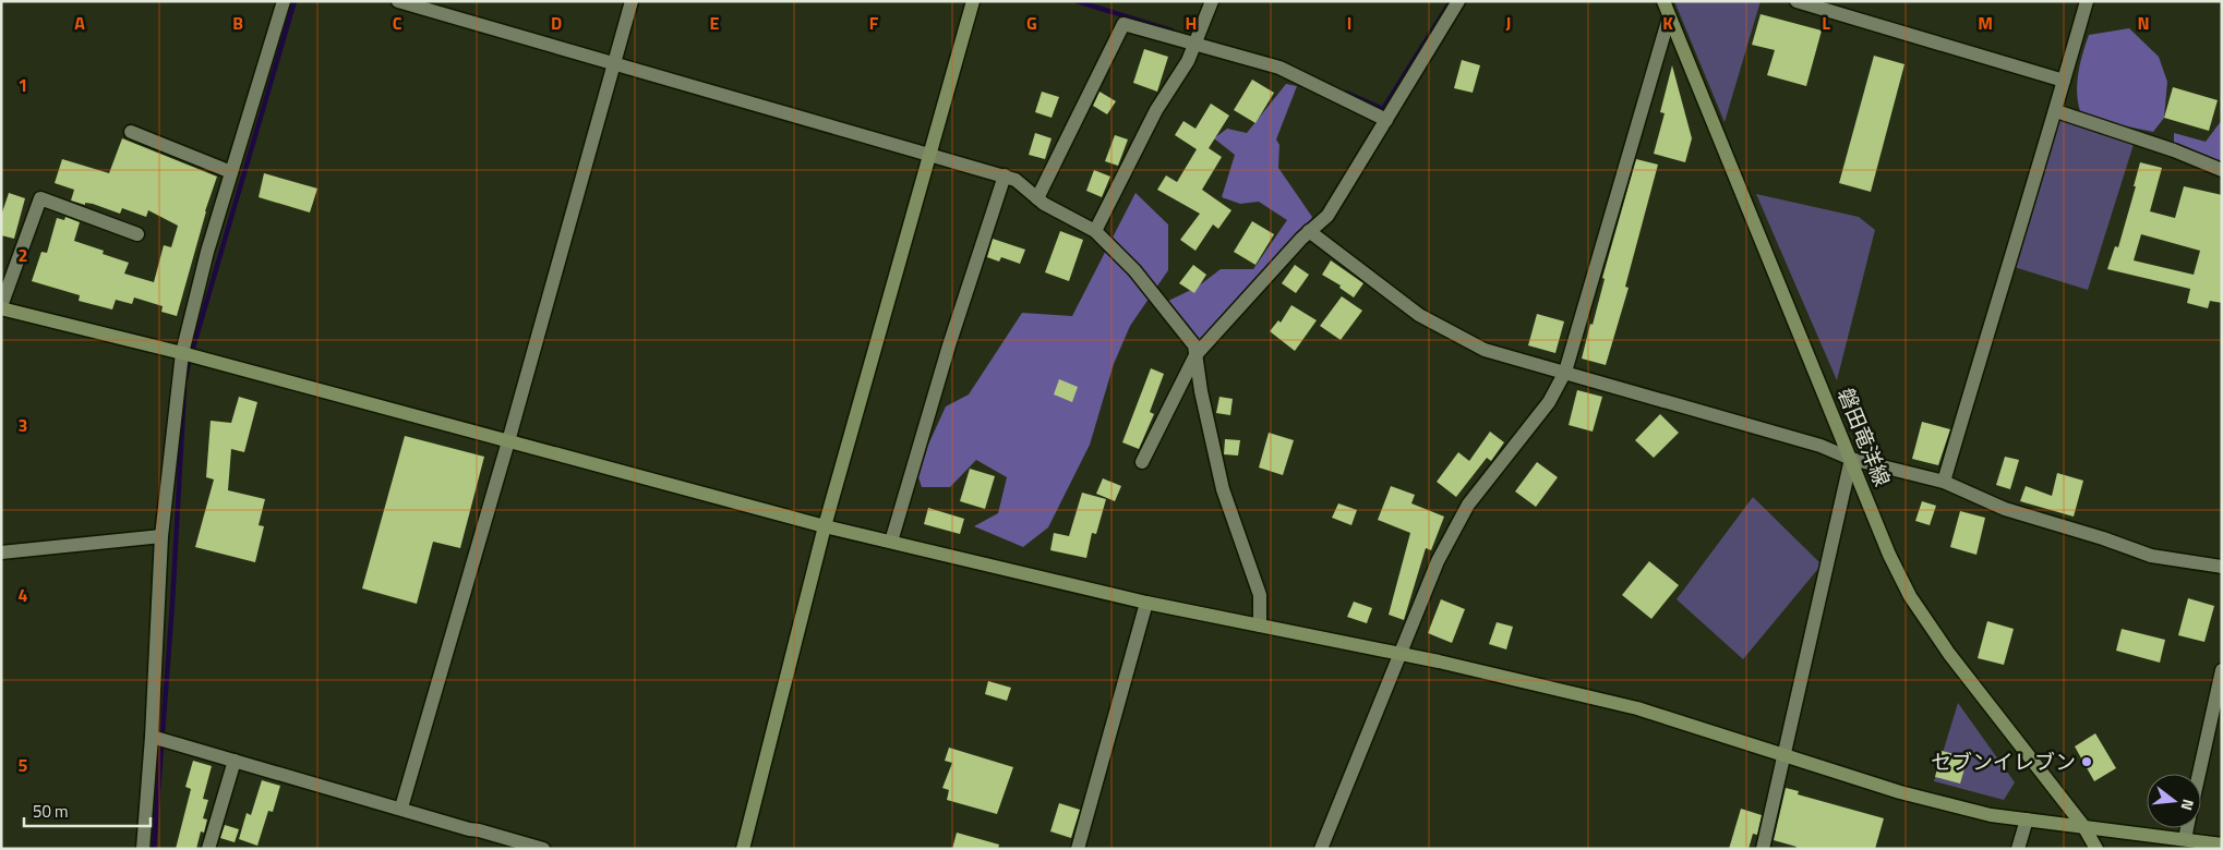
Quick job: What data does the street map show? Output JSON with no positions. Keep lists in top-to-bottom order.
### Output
{
  "streets": {
    "street": ["磐田竜洋線"]
  },
  "places": ["セブンイレブン"],
  "scale_bar": "50 m",
  "north": "right",
  "grid": {
    "columns": [
      "A",
      "B",
      "C",
      "D",
      "E",
      "F",
      "G",
      "H",
      "I",
      "J",
      "K",
      "L",
      "M",
      "N"
    ],
    "rows": [
      "1",
      "2",
      "3",
      "4",
      "5"
    ]
  }
}
